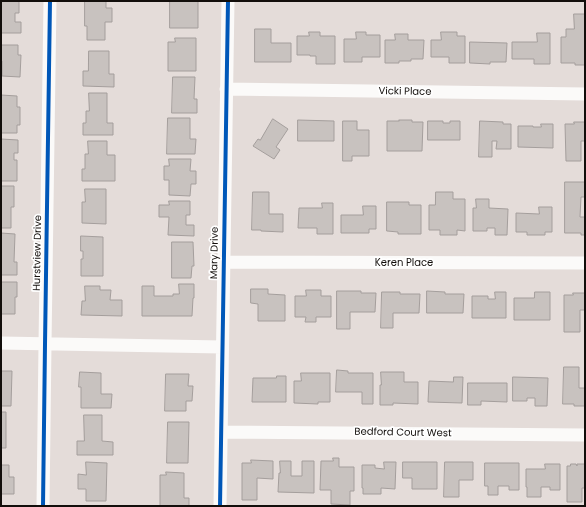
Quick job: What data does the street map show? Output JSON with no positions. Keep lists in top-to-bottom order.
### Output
{
  "streets": {
    "street": [
      "Vicki Place",
      "Hurstview Drive",
      "Mary Drive",
      "Keren Place",
      "Bedford Court West"
    ]
  },
  "crossings": [
    ["Vicki Place", "Mary Drive"],
    ["Mary Drive", "Keren Place"],
    ["Mary Drive", "Bedford Court West"]
  ]
}
